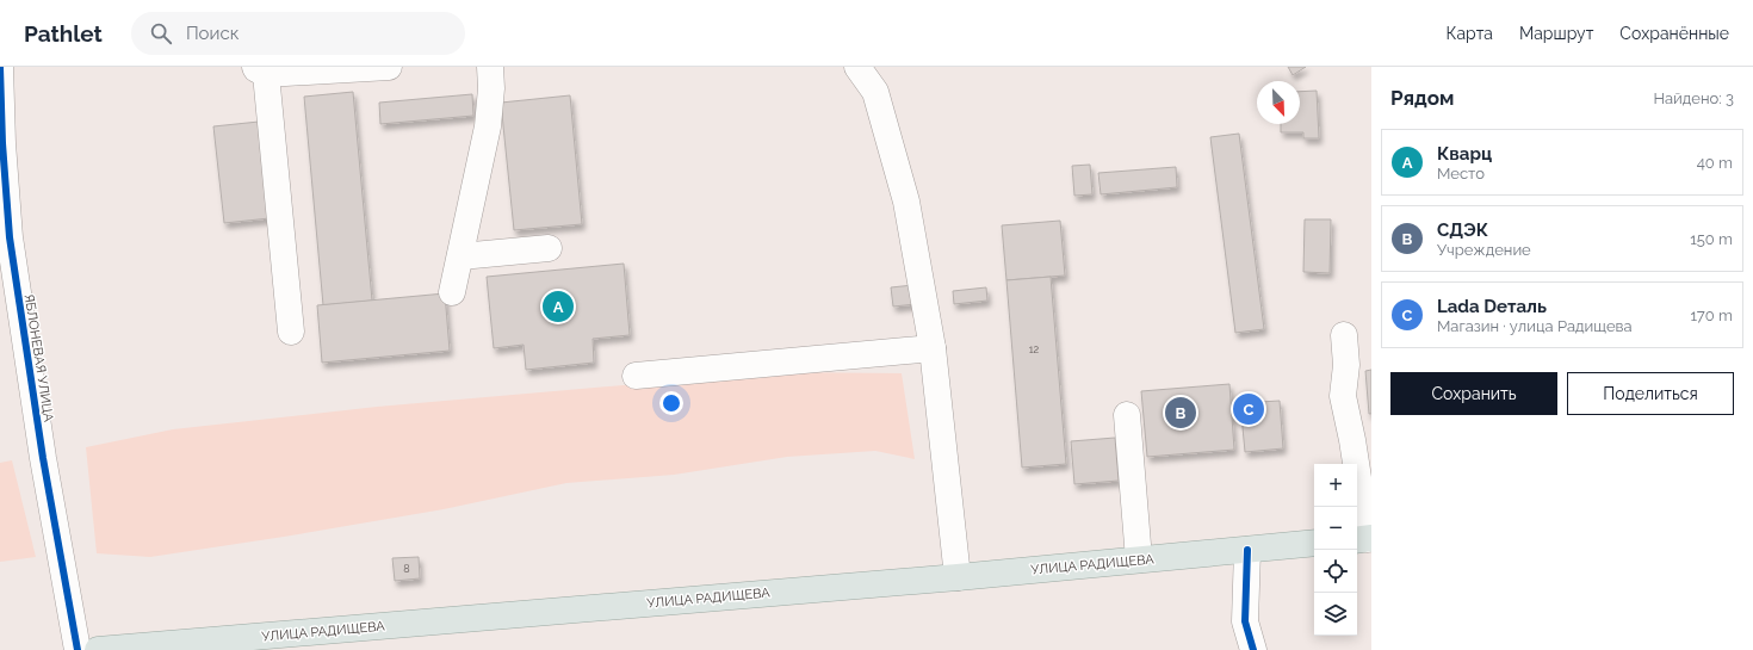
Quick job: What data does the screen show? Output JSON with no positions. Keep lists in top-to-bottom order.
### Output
{
  "streets": {
    "main road": ["УЛИЦА РАДИЩЕВА"],
    "street": ["ЯБЛОНЕВАЯ УЛИЦА"]
  },
  "house_numbers": ["12", "8"],
  "north": "bottom right",
  "page": {
    "header": "Pathlet",
    "search": "Поиск",
    "nav": ["Карта", "Маршрут", "Сохранённые"],
    "heading": ["Рядом", "Найдено: 3"],
    "list": [
      {
        "mark": "A",
        "name": "Кварц",
        "note": "Место",
        "value": "40 m"
      },
      {
        "mark": "B",
        "name": "СДЭК",
        "note": "Учреждение",
        "value": "150 m"
      },
      {
        "mark": "C",
        "name": "Lada Dеталь",
        "note": "Магазин · улица Радищева",
        "value": "170 m"
      }
    ],
    "pins": ["A", "C", "B"],
    "buttons": ["Сохранить", "Поделиться"],
    "map_buttons": ["+", "−"]
  }
}
